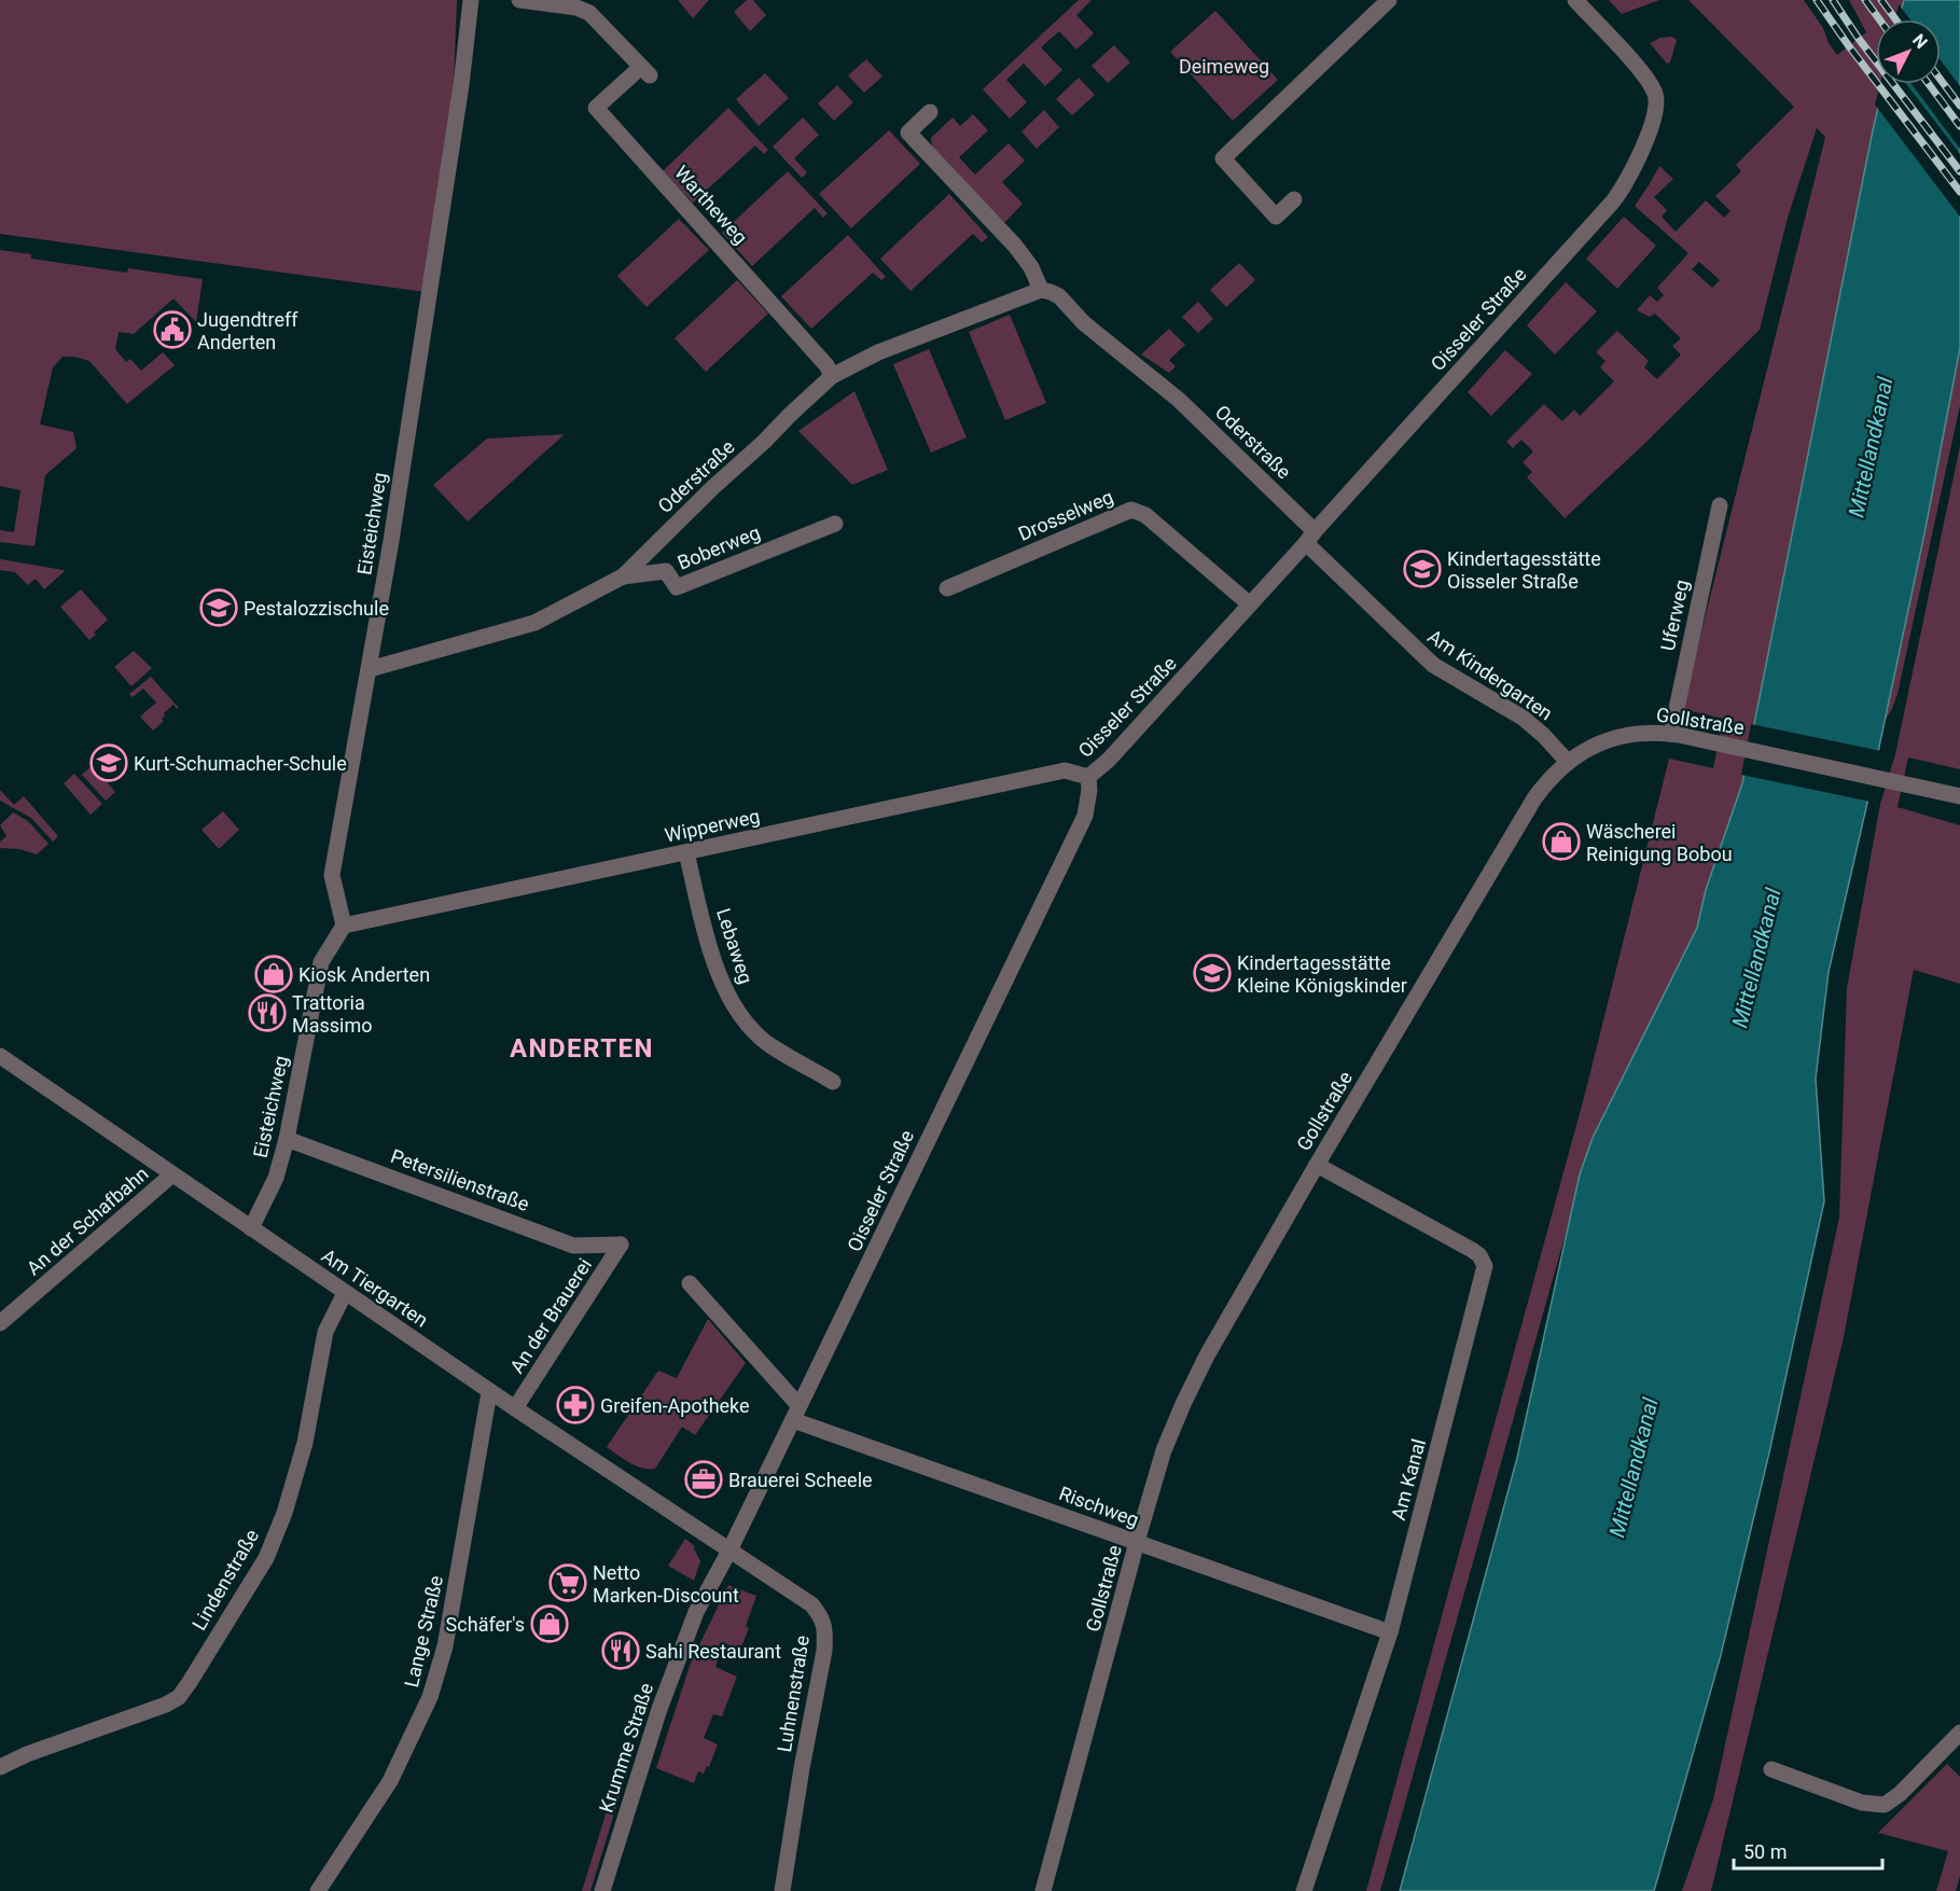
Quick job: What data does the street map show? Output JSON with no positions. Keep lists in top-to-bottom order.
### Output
{
  "streets": {
    "street": [
      "Wartheweg",
      "Oisseler Straße",
      "Oderstraße",
      "Drosselweg",
      "Eisteichweg",
      "Boberweg",
      "Uferweg",
      "Am Kindergarten",
      "Gollstraße",
      "Wipperweg",
      "Lebaweg",
      "Petersilienstraße",
      "An der Schafbahn",
      "Am Tiergarten",
      "An der Brauerei",
      "Am Kanal",
      "Rischweg",
      "Lindenstraße",
      "Lange Straße",
      "Luhnenstraße",
      "Krumme Straße"
    ]
  },
  "crossings": [
    ["Wartheweg", "Oderstraße"],
    ["Oisseler Straße", "Oderstraße"],
    ["Oisseler Straße", "Drosselweg"],
    ["Oisseler Straße", "Am Kindergarten"],
    ["Oisseler Straße", "Wipperweg"],
    ["Oisseler Straße", "Am Tiergarten"],
    ["Oisseler Straße", "Rischweg"],
    ["Oisseler Straße", "Luhnenstraße"],
    ["Oisseler Straße", "Krumme Straße"],
    ["Oderstraße", "Eisteichweg"],
    ["Oderstraße", "Boberweg"],
    ["Oderstraße", "Am Kindergarten"],
    ["Eisteichweg", "Wipperweg"],
    ["Eisteichweg", "Petersilienstraße"],
    ["Eisteichweg", "Am Tiergarten"],
    ["Uferweg", "Gollstraße"],
    ["Am Kindergarten", "Gollstraße"],
    ["Gollstraße", "Am Kanal"],
    ["Gollstraße", "Rischweg"],
    ["Wipperweg", "Lebaweg"],
    ["Petersilienstraße", "An der Brauerei"],
    ["An der Schafbahn", "Am Tiergarten"],
    ["Am Tiergarten", "An der Brauerei"],
    ["Am Tiergarten", "Lindenstraße"],
    ["Am Tiergarten", "Lange Straße"],
    ["Am Tiergarten", "Luhnenstraße"],
    ["Am Tiergarten", "Krumme Straße"],
    ["Am Kanal", "Rischweg"],
    ["Luhnenstraße", "Krumme Straße"]
  ],
  "districts": ["ANDERTEN"],
  "water": ["Mittellandkanal"],
  "parks": ["Deimeweg"],
  "places": {
    "public building": ["Jugendtreff Anderten"],
    "school or university": [
      "Kindertagesstätte Oisseler Straße",
      "Pestalozzischule",
      "Kurt-Schumacher-Schule",
      "Kindertagesstätte Kleine Königskinder"
    ],
    "shop": ["Wäscherei Reinigung Bobou", "Kiosk Anderten", "Schäfer's"],
    "restaurant": ["Trattoria Massimo", "Sahi Restaurant"],
    "pharmacy": ["Greifen-Apotheke"],
    "office": ["Brauerei Scheele"],
    "supermarket": ["Netto Marken-Discount"]
  },
  "scale_bar": "50 m",
  "north": "top right"
}
